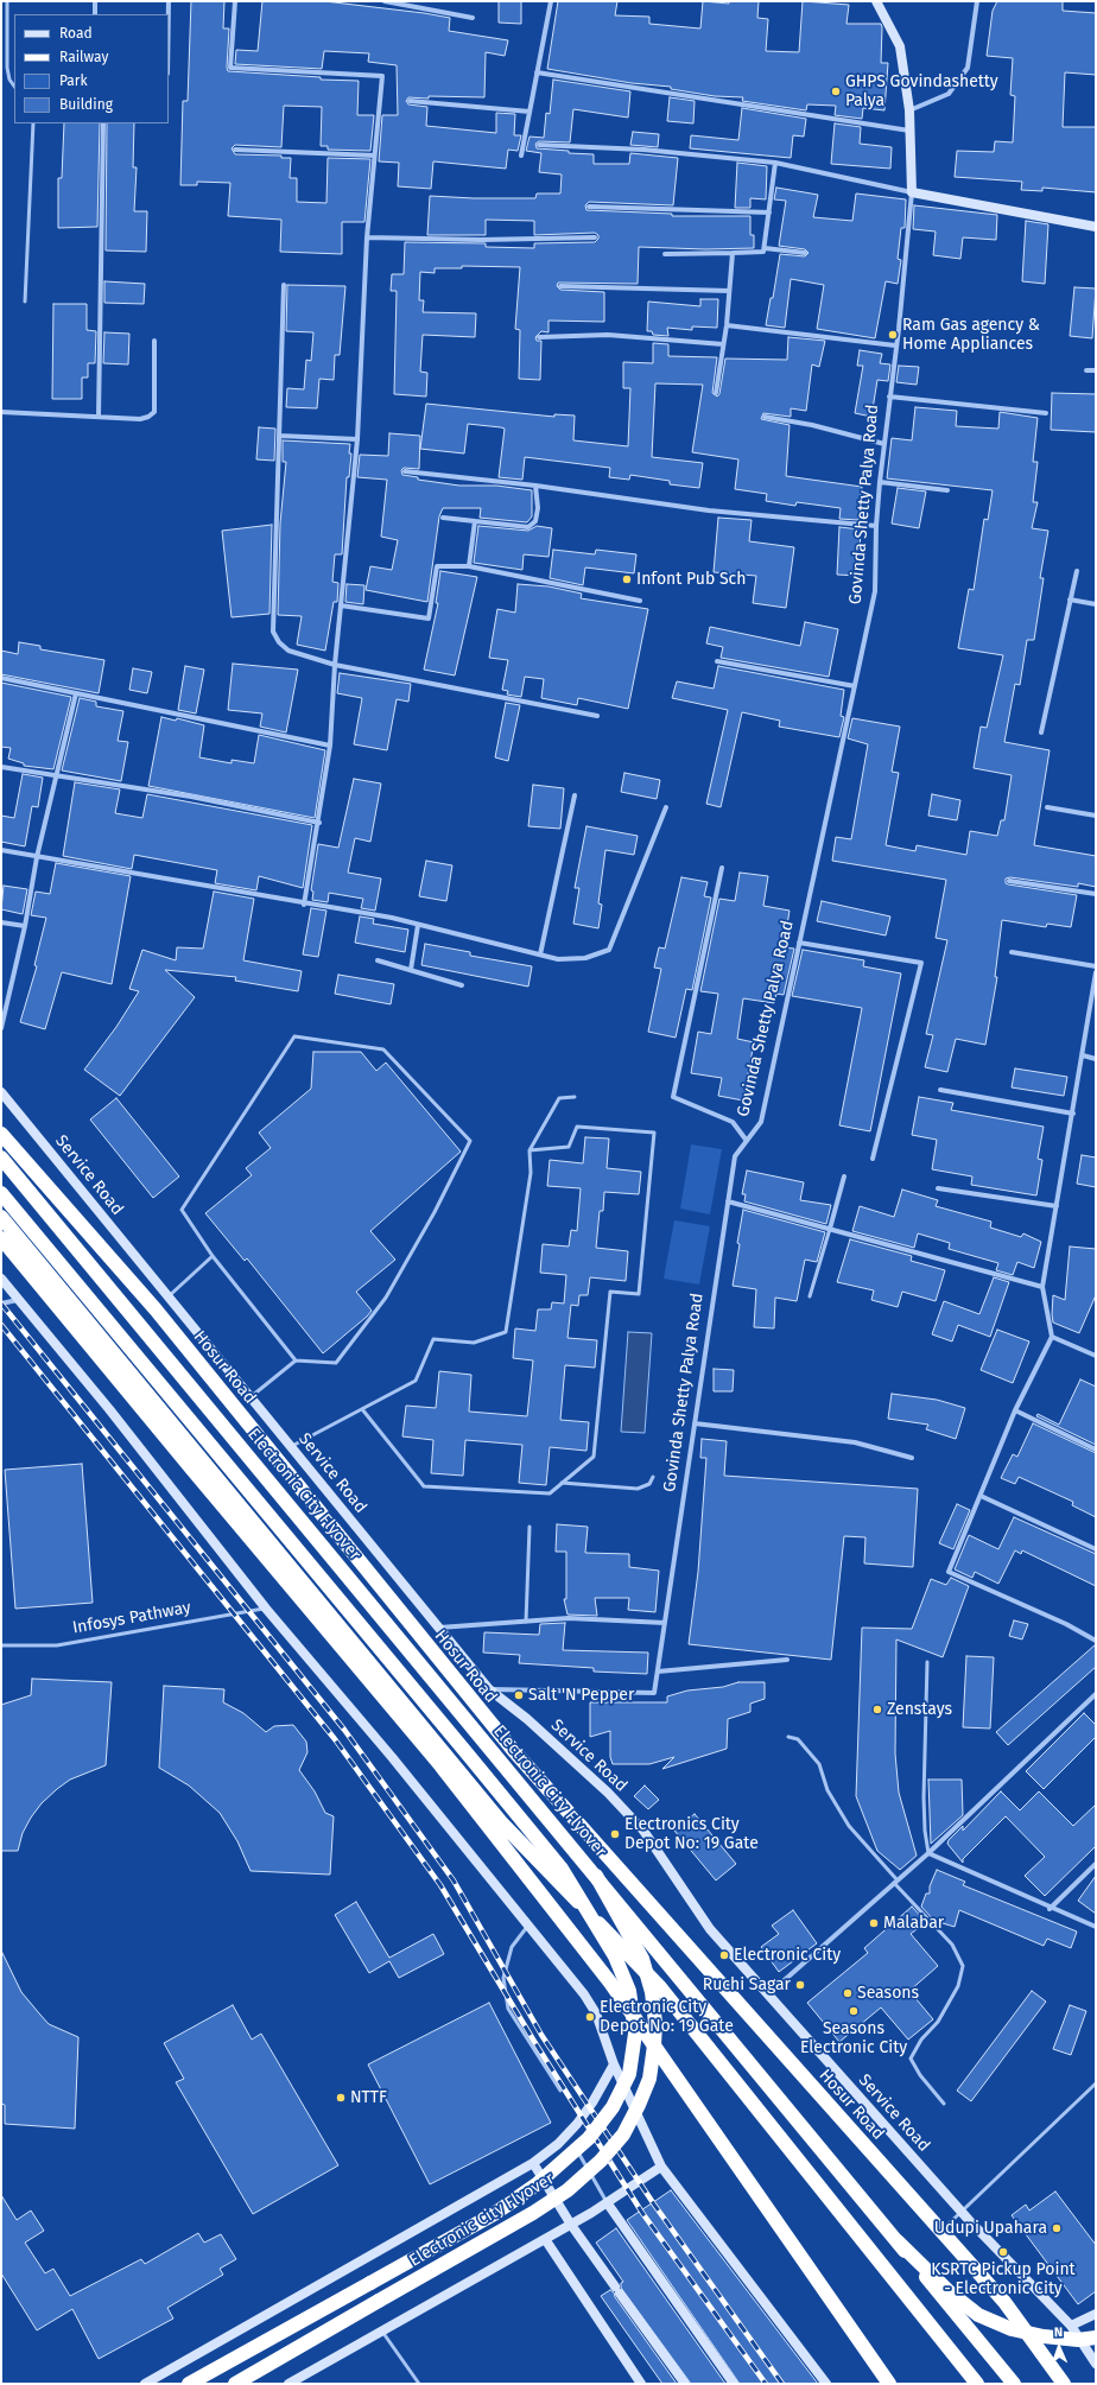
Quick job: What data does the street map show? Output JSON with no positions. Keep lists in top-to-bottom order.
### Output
{
  "streets": {
    "highway": ["Hosur Road", "Electronic City Flyover"],
    "street": ["Govinda Shetty Palya Road", "Service Road"],
    "lane": ["Infosys Pathway"]
  },
  "crossings": [
    ["Govinda Shetty Palya Road", "Service Road"]
  ],
  "places": [
    "GHPS Govindashetty Palya",
    "Ram Gas agency & Home Appliances",
    "Infont Pub Sch",
    "Salt 'N Pepper",
    "Zenstays",
    "Electronics City Depot No: 19 Gate",
    "Malabar",
    "Electronic City",
    "Ruchi Sagar",
    "Seasons",
    "Seasons Electronic City",
    "Electronic City Depot No: 19 Gate",
    "NTTF",
    "Udupi Upahara",
    "KSRTC Pickup Point - Electronic City"
  ],
  "legend": [
    "Road",
    "Railway",
    "Park",
    "Building"
  ],
  "north": "top"
}
